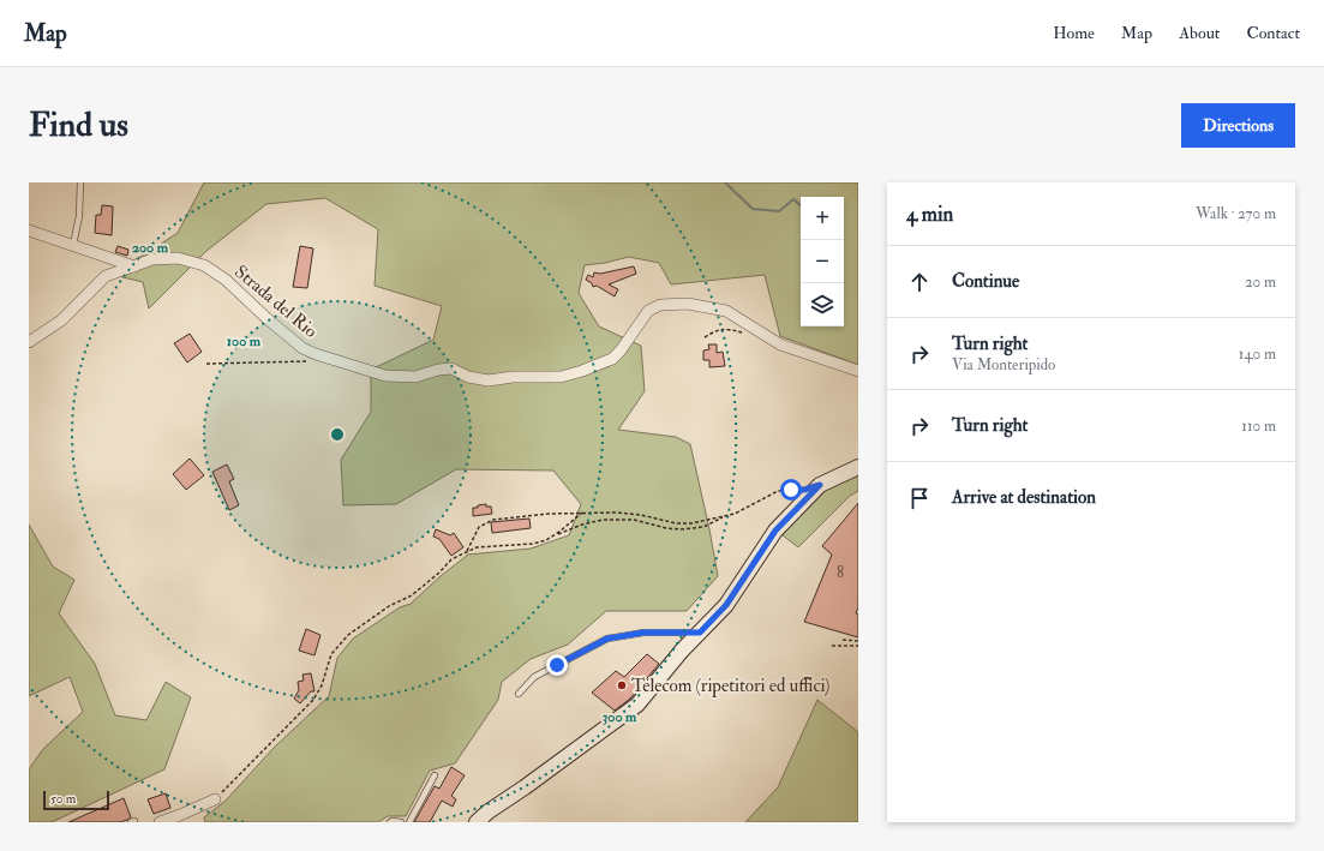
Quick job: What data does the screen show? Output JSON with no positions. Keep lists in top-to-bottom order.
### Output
{
  "streets": {
    "street": ["Strada del Rio"]
  },
  "places": ["Telecom (ripetitori ed uffici)"],
  "house_numbers": ["8"],
  "scale_bar": "50 m",
  "page": {
    "header": "Map",
    "nav": [
      "Home",
      "Map",
      "About",
      "Contact"
    ],
    "buttons": "Directions",
    "title": "Find us",
    "heading": ["4 min", "Walk · 270 m"],
    "map_buttons": ["+", "−"],
    "list": [
      ["Continue", "20 m"],
      ["Turn right", "Via Monteripido", "140 m"],
      ["Turn right", "110 m"],
      "Arrive at destination"
    ],
    "scale": "50 m"
  },
  "rings": ["200 m", "100 m", "300 m"]
}
